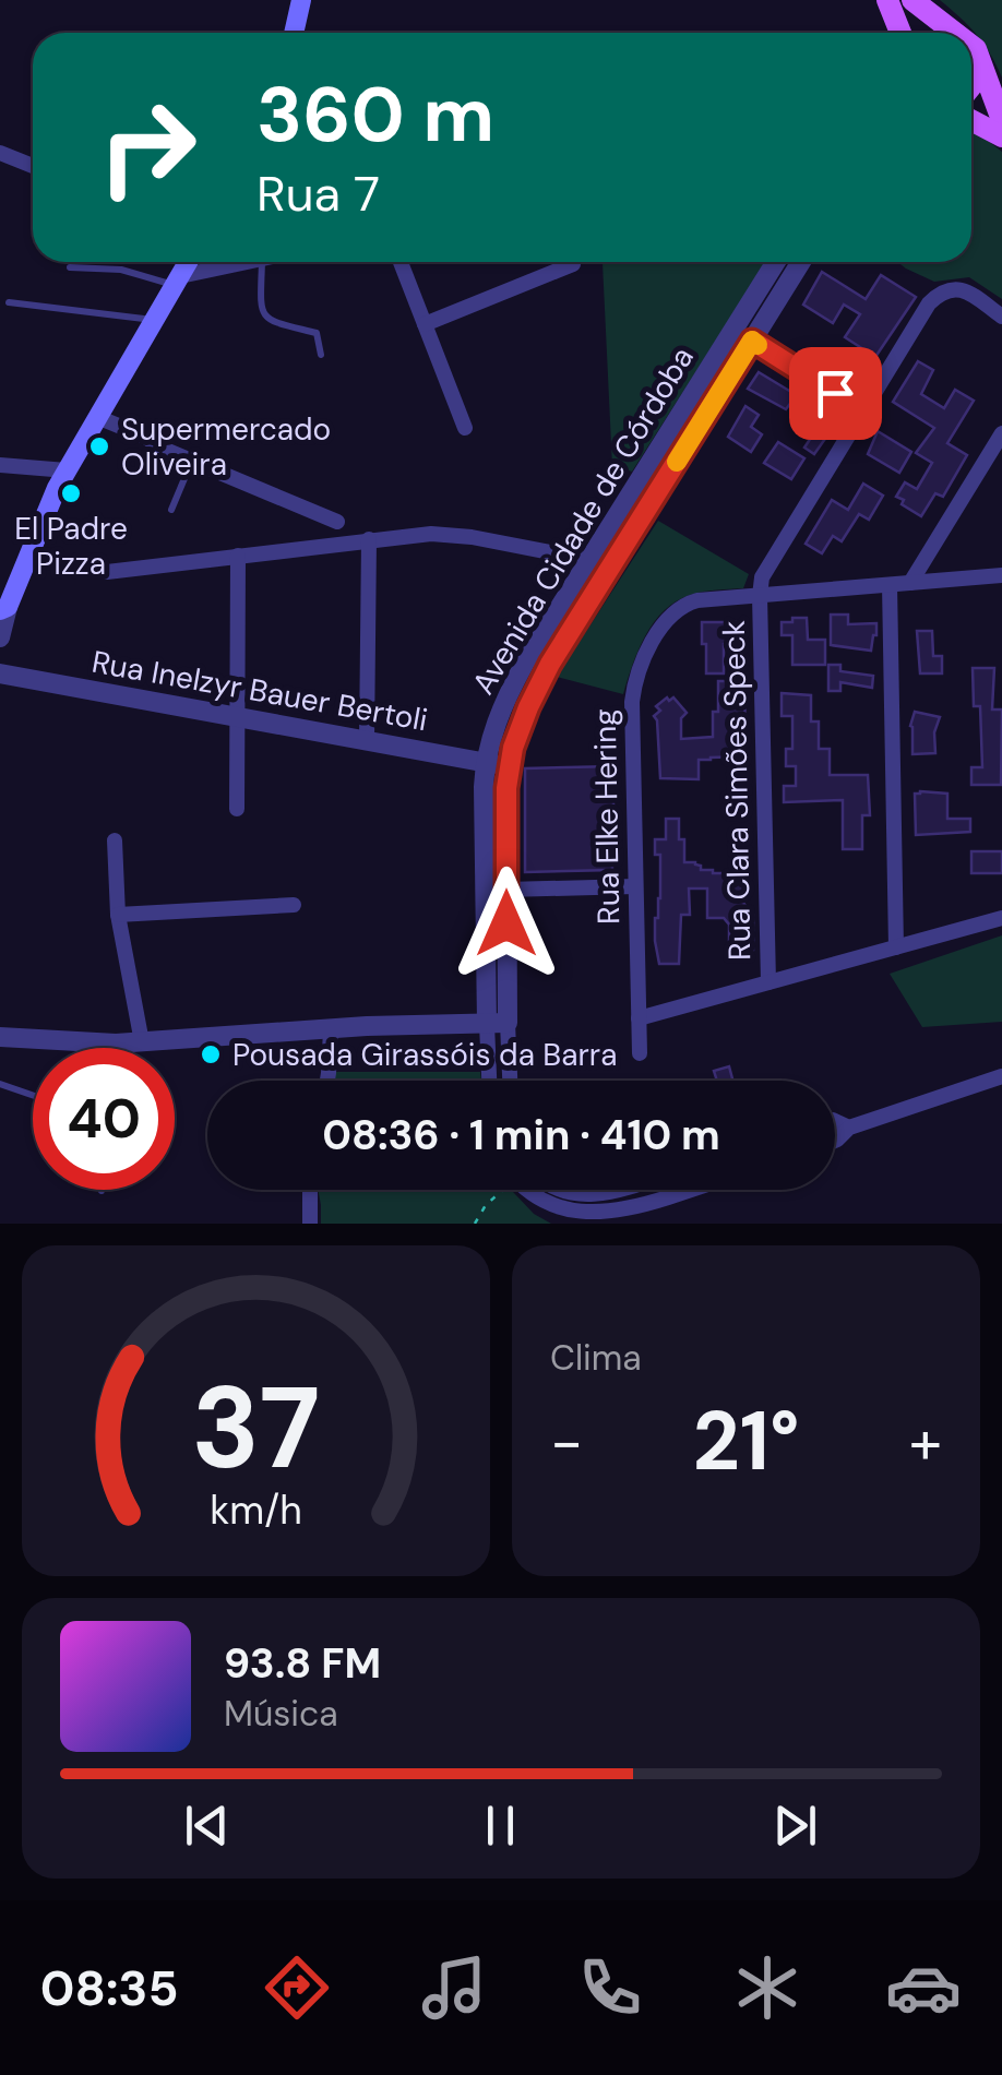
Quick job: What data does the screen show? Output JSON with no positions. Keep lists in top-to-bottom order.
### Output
{
  "streets": {
    "street": [
      "Avenida Cidade de Córdoba",
      "Rua Inelzyr Bauer Bertoli",
      "Rua Clara Simões Speck",
      "Rua Elke Hering"
    ]
  },
  "crossings": [
    ["Avenida Cidade de Córdoba", "Rua Inelzyr Bauer Bertoli"],
    ["Rua Clara Simões Speck", "Rua Elke Hering"]
  ],
  "places": ["Supermercado Oliveira", "El Padre Pizza", "Pousada Girassóis da Barra"],
  "page": {
    "turn": ["360 m", "Rua 7"],
    "limit": "40",
    "trip": "08:36 · 1 min · 410 m",
    "tile": "Clima",
    "heat": ["−", "21°", "+"],
    "song": ["93.8 FM", "Música"],
    "tabs": "08:35",
    "gauge": ["37", "km/h"]
  }
}
